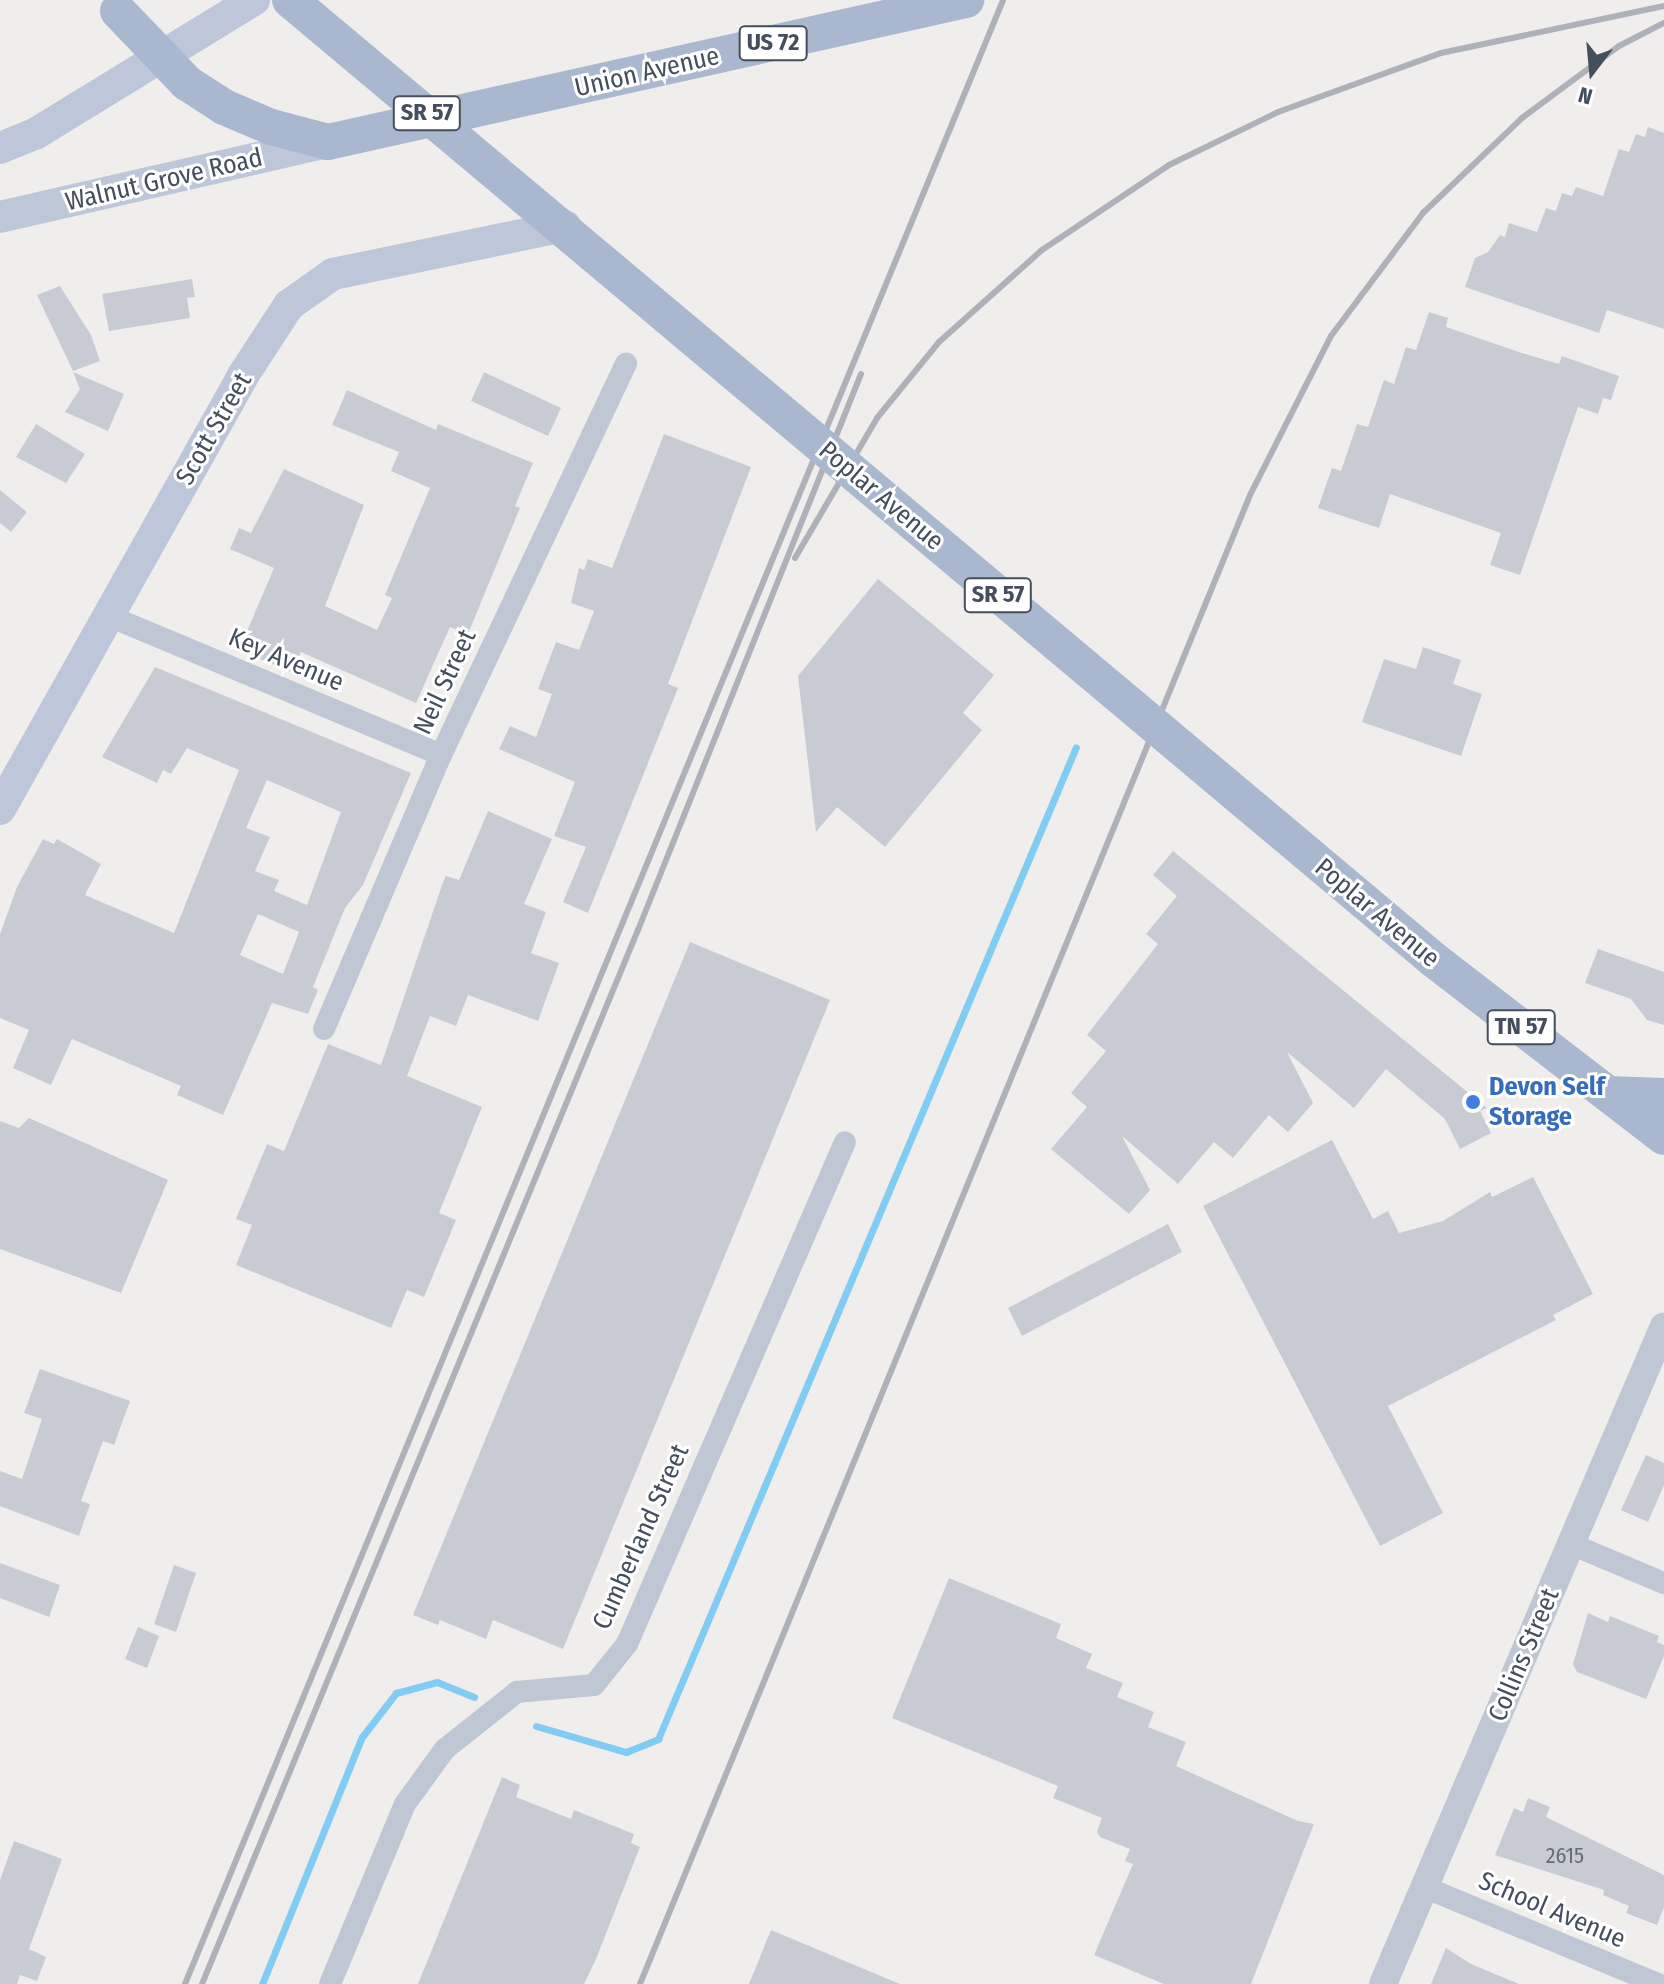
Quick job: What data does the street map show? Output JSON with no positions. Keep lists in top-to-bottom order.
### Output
{
  "streets": {
    "main road": [
      "US 72",
      "Union Avenue",
      "SR 57",
      "Walnut Grove Road",
      "Scott Street",
      "Poplar Avenue",
      "TN 57"
    ],
    "street": [
      "Key Avenue",
      "Neil Street",
      "Cumberland Street",
      "Collins Street",
      "School Avenue"
    ]
  },
  "crossings": [
    ["US 72", "Union Avenue"],
    ["US 72", "Walnut Grove Road"],
    ["Union Avenue", "Walnut Grove Road"],
    ["Scott Street", "Poplar Avenue"],
    ["Scott Street", "Key Avenue"],
    ["Key Avenue", "Neil Street"],
    ["Collins Street", "School Avenue"]
  ],
  "places": ["Devon Self Storage"],
  "house_numbers": ["2615"],
  "north": "bottom"
}
